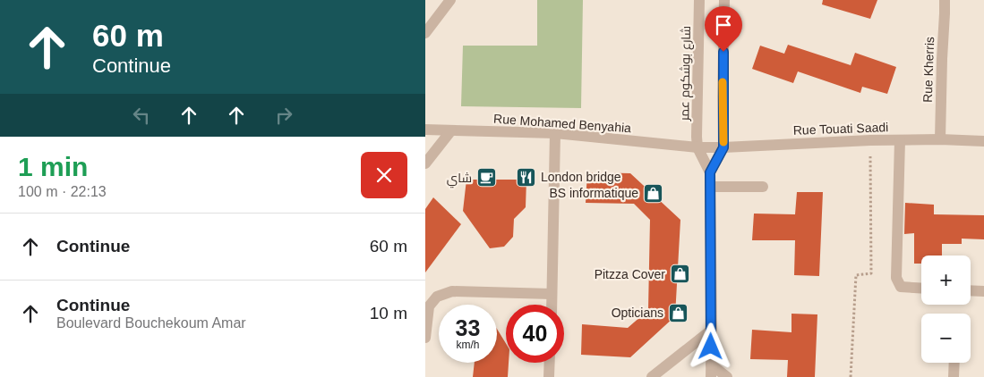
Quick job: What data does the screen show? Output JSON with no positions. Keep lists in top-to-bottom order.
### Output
{
  "streets": {
    "street": [
      "Rue Kherris",
      "شارع بوشكوم عمر",
      "Rue Mohamed Benyahia",
      "Rue Touati Saadi"
    ]
  },
  "crossings": [
    ["Rue Kherris", "Rue Touati Saadi"],
    ["شارع بوشكوم عمر", "Rue Mohamed Benyahia"],
    ["شارع بوشكوم عمر", "Rue Touati Saadi"],
    ["Rue Mohamed Benyahia", "Rue Touati Saadi"]
  ],
  "places": {
    "restaurant": ["London bridge"],
    "cafe": ["شاي"],
    "shop": ["BS informatique", "Pitzza Cover", "Opticians"]
  },
  "page": {
    "turn": ["60 m", "Continue"],
    "heading": ["1 min", "100 m · 22:13"],
    "list": [
      {
        "name": "Continue",
        "value": "60 m"
      },
      {
        "name": "Continue",
        "note": "Boulevard Bouchekoum Amar",
        "value": "10 m"
      }
    ],
    "map_buttons": ["+", "−"],
    "speed": "33 km/h",
    "limit": "40"
  }
}
